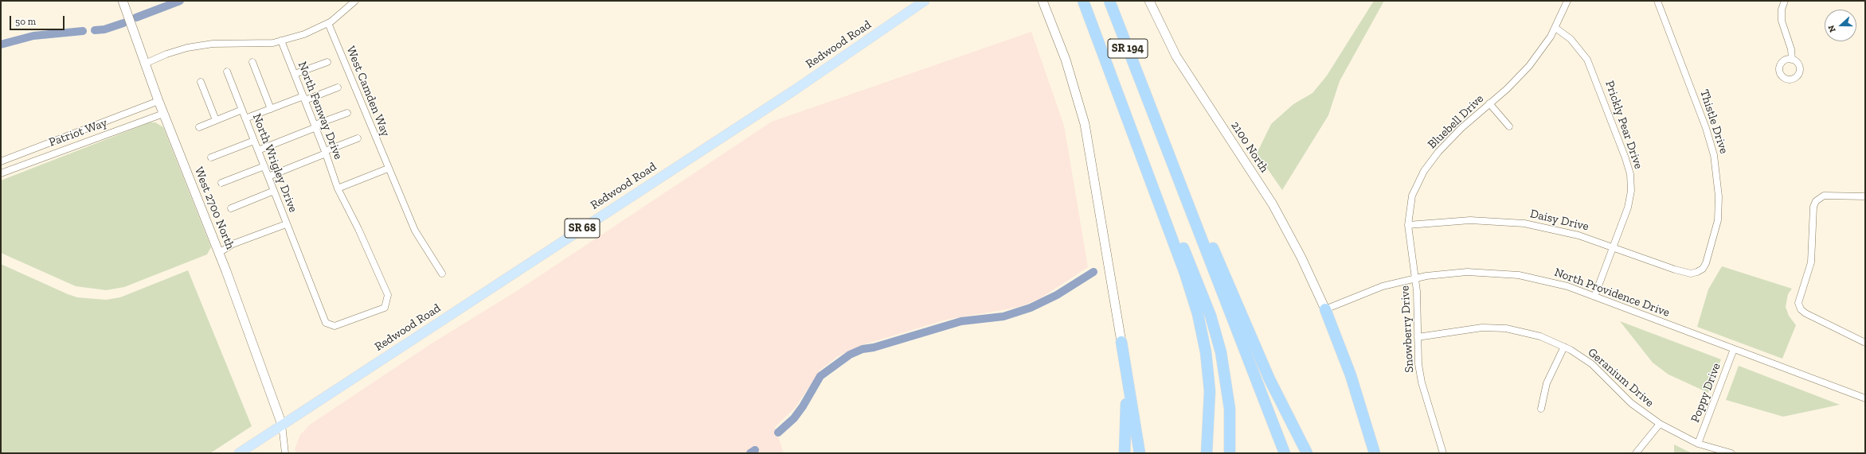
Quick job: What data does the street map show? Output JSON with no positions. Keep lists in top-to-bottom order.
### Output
{
  "streets": {
    "highway": ["SR 194"],
    "main road": [
      "Redwood Road",
      "2100 North",
      "West 2700 North",
      "SR 68"
    ],
    "street": [
      "West Camden Way",
      "North Fenway Drive",
      "Bluebell Drive",
      "Thistle Drive",
      "Prickly Pear Drive",
      "Patriot Way",
      "North Wrigley Drive",
      "Daisy Drive",
      "North Providence Drive",
      "Snowberry Drive",
      "Geranium Drive",
      "Poppy Drive"
    ]
  },
  "crossings": [
    ["Redwood Road", "West 2700 North"],
    ["North Fenway Drive", "North Wrigley Drive"],
    ["Bluebell Drive", "Prickly Pear Drive"],
    ["Bluebell Drive", "Daisy Drive"],
    ["Bluebell Drive", "North Providence Drive"],
    ["Bluebell Drive", "Snowberry Drive"],
    ["Thistle Drive", "Daisy Drive"],
    ["Prickly Pear Drive", "Daisy Drive"],
    ["Prickly Pear Drive", "North Providence Drive"],
    ["Patriot Way", "West 2700 North"],
    ["2100 North", "North Providence Drive"],
    ["North Providence Drive", "Snowberry Drive"],
    ["North Providence Drive", "Poppy Drive"],
    ["Snowberry Drive", "Geranium Drive"],
    ["Geranium Drive", "Poppy Drive"]
  ],
  "scale_bar": "50 m",
  "north": "left"
}
